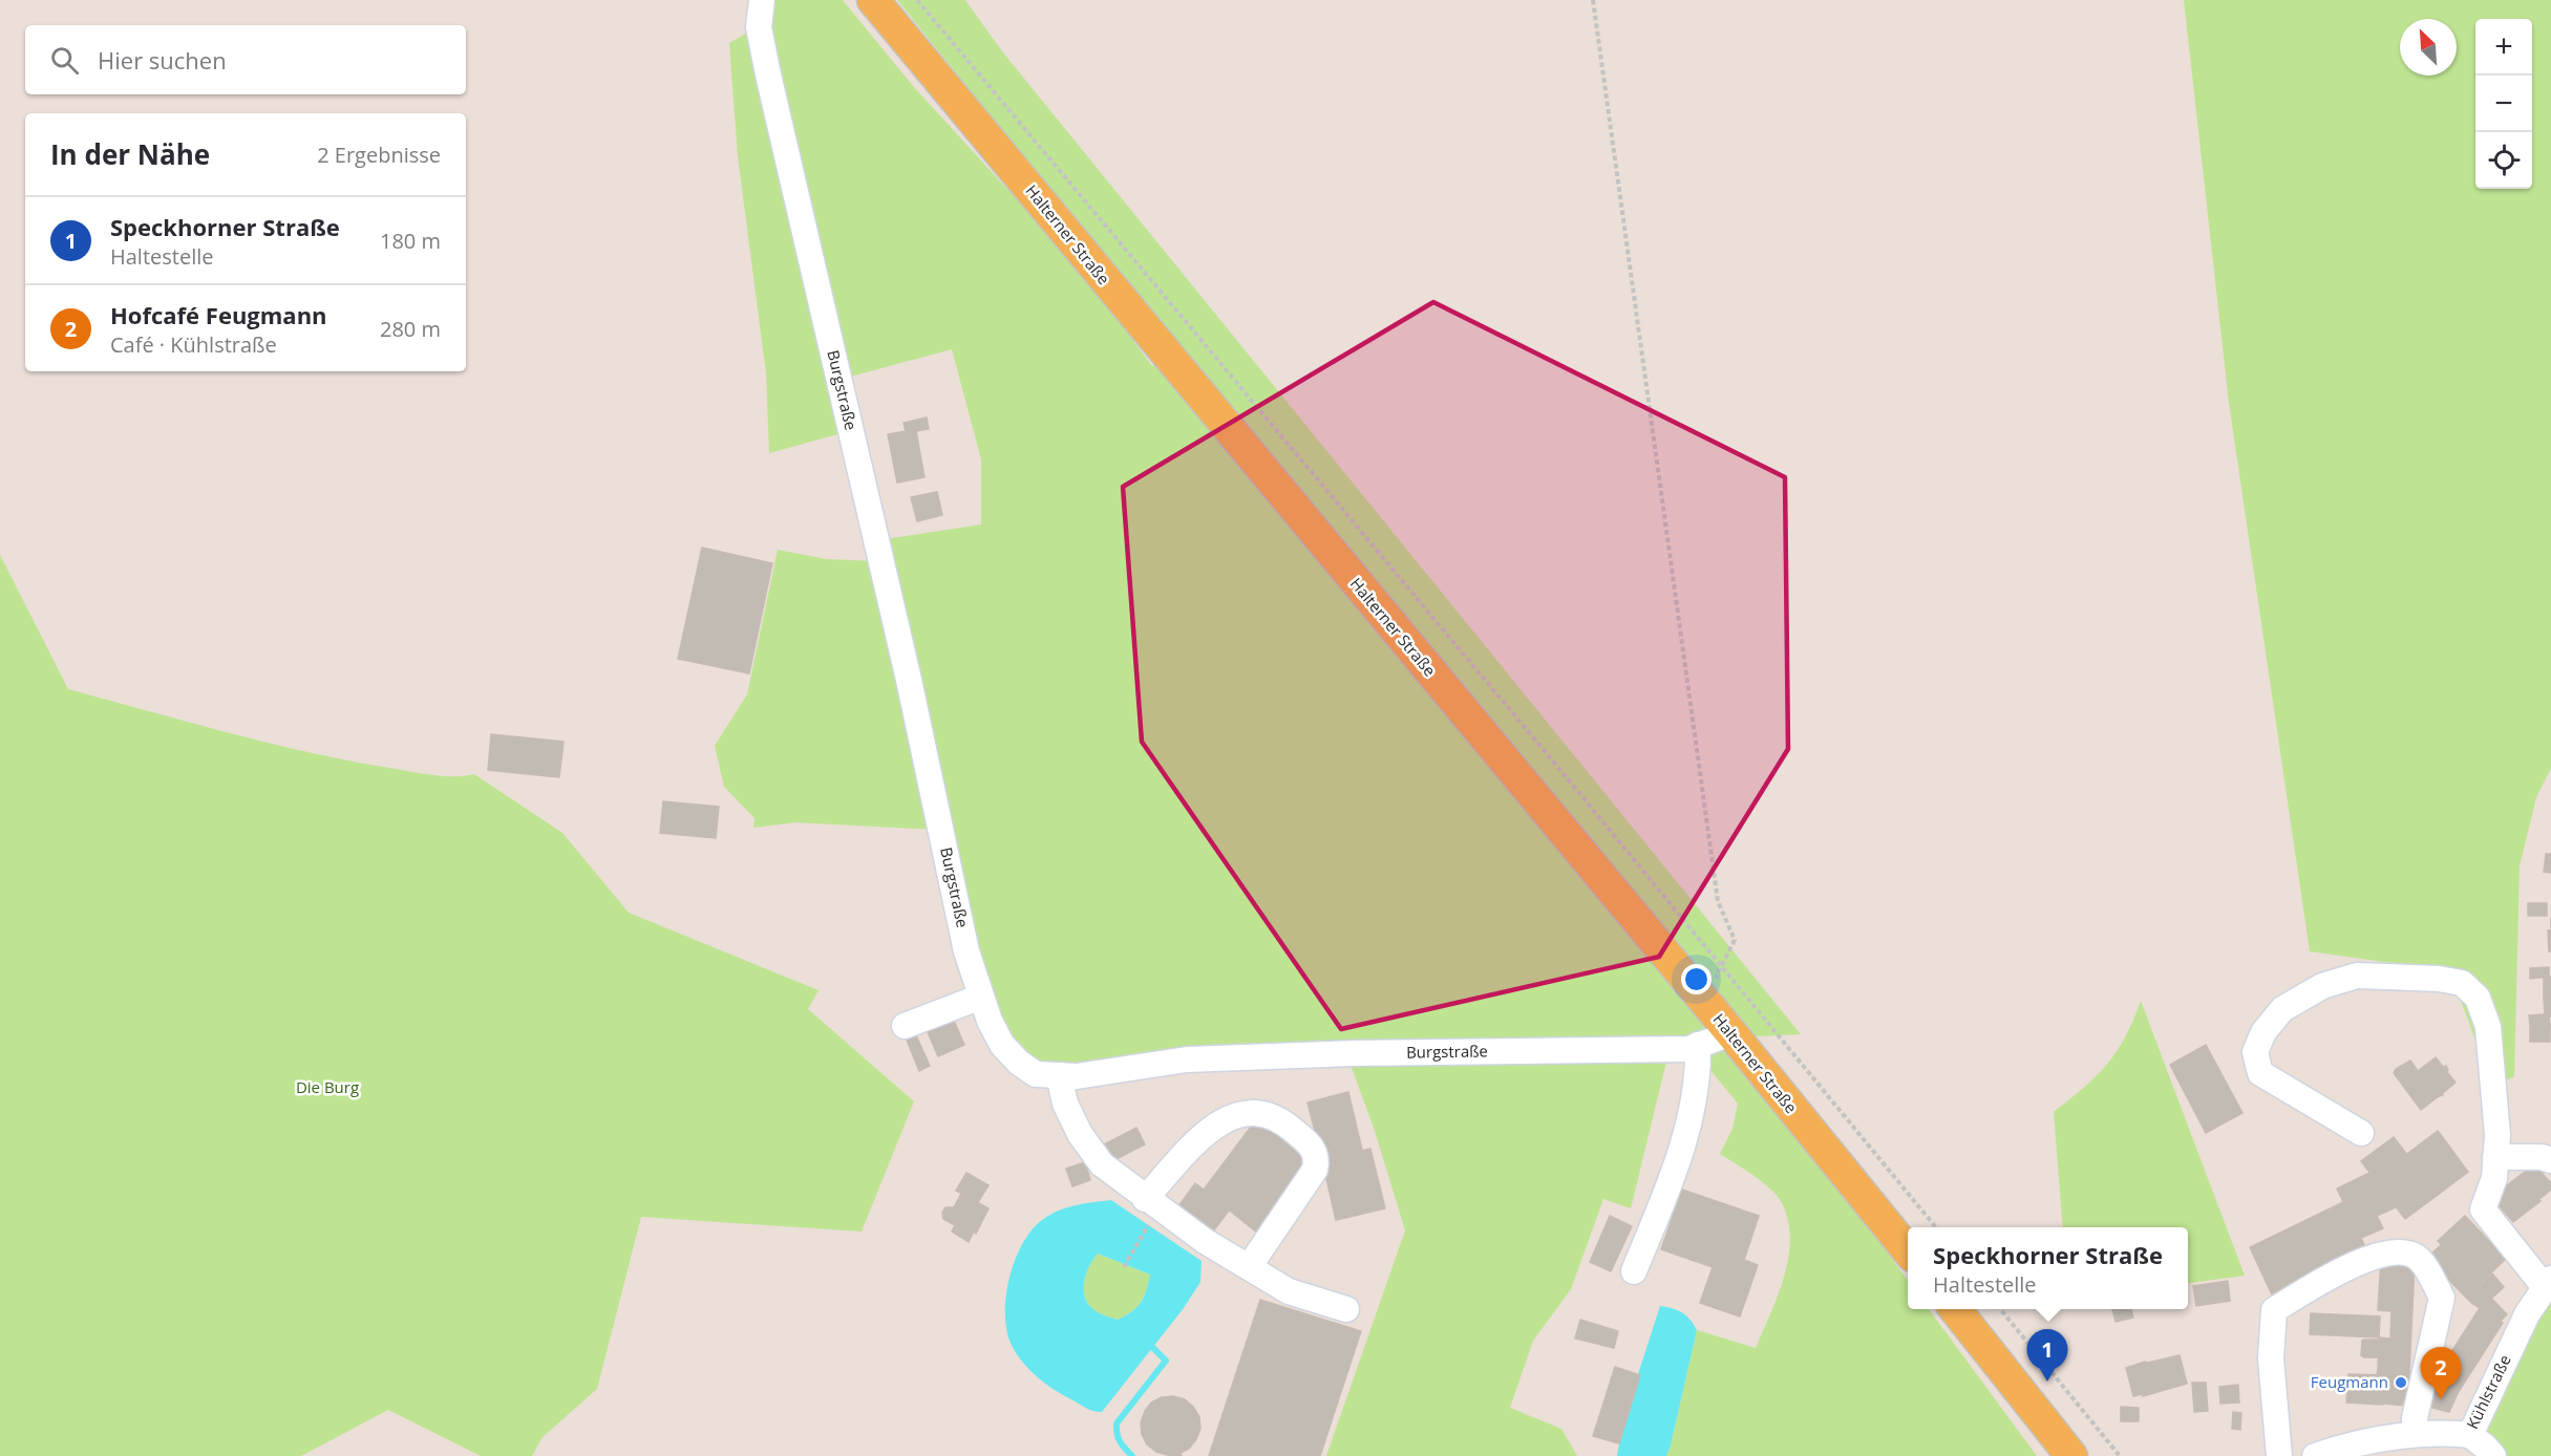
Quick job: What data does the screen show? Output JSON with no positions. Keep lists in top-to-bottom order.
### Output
{
  "streets": {
    "main road": ["Halterner Straße"],
    "street": ["Burgstraße", "Kühlstraße"]
  },
  "crossings": [
    ["Halterner Straße", "Burgstraße"]
  ],
  "parks": ["Die Burg"],
  "places": ["Feugmann"],
  "north": "top left",
  "page": {
    "map_buttons": ["+", "−"],
    "search": "Hier suchen",
    "heading": ["In der Nähe", "2 Ergebnisse"],
    "list": [
      {
        "mark": "1",
        "name": "Speckhorner Straße",
        "note": "Haltestelle",
        "value": "180 m"
      },
      {
        "mark": "2",
        "name": "Hofcafé Feugmann",
        "note": "Café · Kühlstraße",
        "value": "280 m"
      }
    ],
    "popup": ["Speckhorner Straße", "Haltestelle"],
    "pins": ["1", "2"]
  }
}
